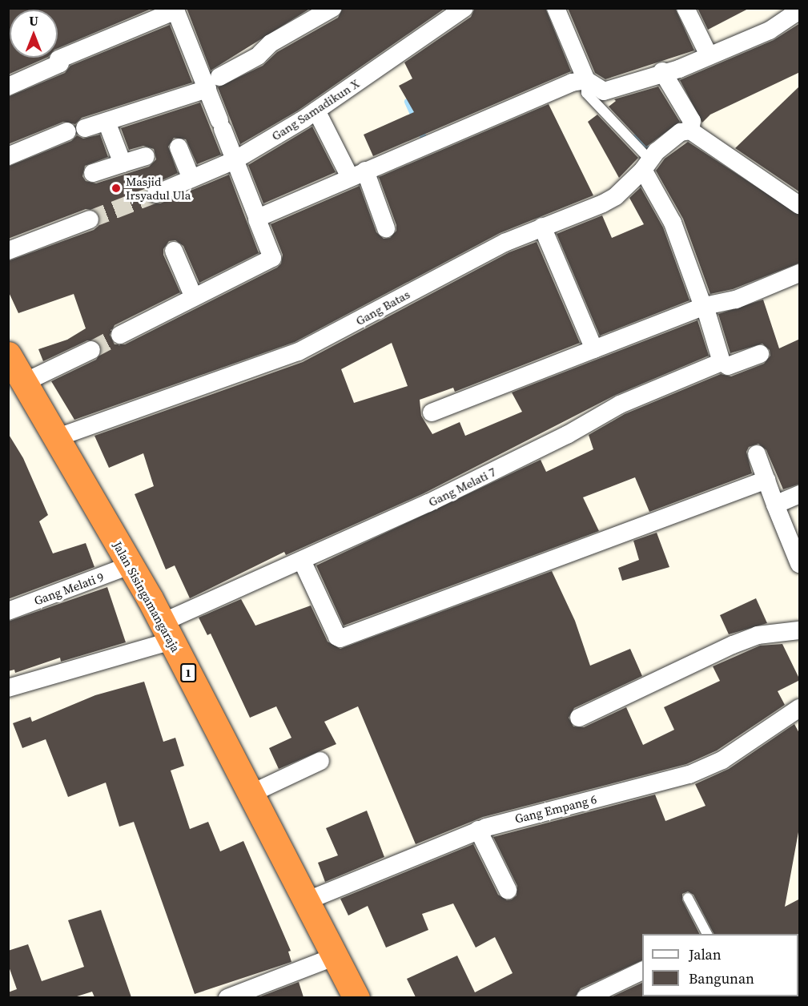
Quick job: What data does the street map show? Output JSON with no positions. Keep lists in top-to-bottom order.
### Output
{
  "streets": {
    "highway": ["Jalan Sisingamangaraja", "1"],
    "street": [
      "Gang Samadikun X",
      "Gang Batas",
      "Gang Melati 7",
      "Gang Melati 9",
      "Gang Empang 6"
    ]
  },
  "crossings": [
    ["Gang Batas", "Jalan Sisingamangaraja"],
    ["Gang Melati 7", "Jalan Sisingamangaraja"],
    ["Gang Melati 9", "Jalan Sisingamangaraja"],
    ["Jalan Sisingamangaraja", "Gang Empang 6"]
  ],
  "places": ["Masjid Irsyadul Ula"],
  "legend": ["Jalan", "Bangunan"],
  "north": "top"
}
